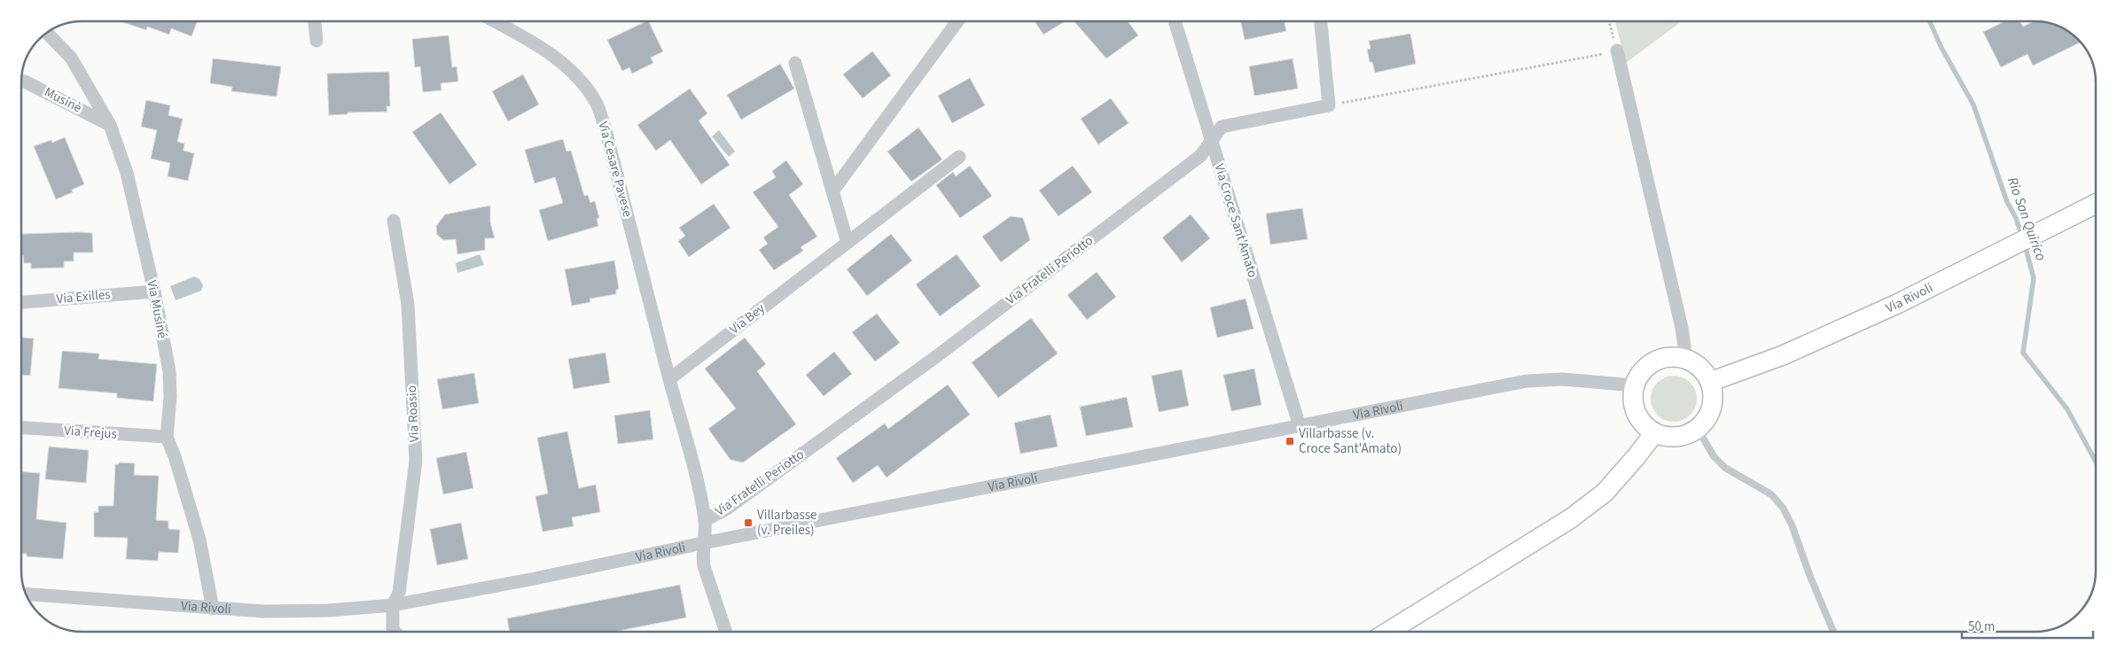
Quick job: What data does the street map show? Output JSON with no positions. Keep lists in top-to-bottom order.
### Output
{
  "streets": {
    "street": [
      "Musinè",
      "Via Cesare Pavese",
      "Via Croce Sant'Amato",
      "Via Fratelli Periotto",
      "Via Exilles",
      "Via Rivoli",
      "Via Musiné",
      "Via Bey",
      "Via Roasio",
      "Via Frejus"
    ]
  },
  "crossings": [
    ["Musinè", "Via Musiné"],
    ["Via Cesare Pavese", "Via Bey"],
    ["Via Croce Sant'Amato", "Via Fratelli Periotto"],
    ["Via Croce Sant'Amato", "Via Rivoli"],
    ["Via Exilles", "Via Musiné"],
    ["Via Rivoli", "Via Musiné"],
    ["Via Rivoli", "Via Roasio"],
    ["Via Musiné", "Via Frejus"]
  ],
  "water": ["Rio San Quirico"],
  "places": {
    "transit": ["Villarbasse (v. Croce Sant'Amato)", "Villarbasse (v. Preiles)"]
  },
  "scale_bar": "50 m"
}
